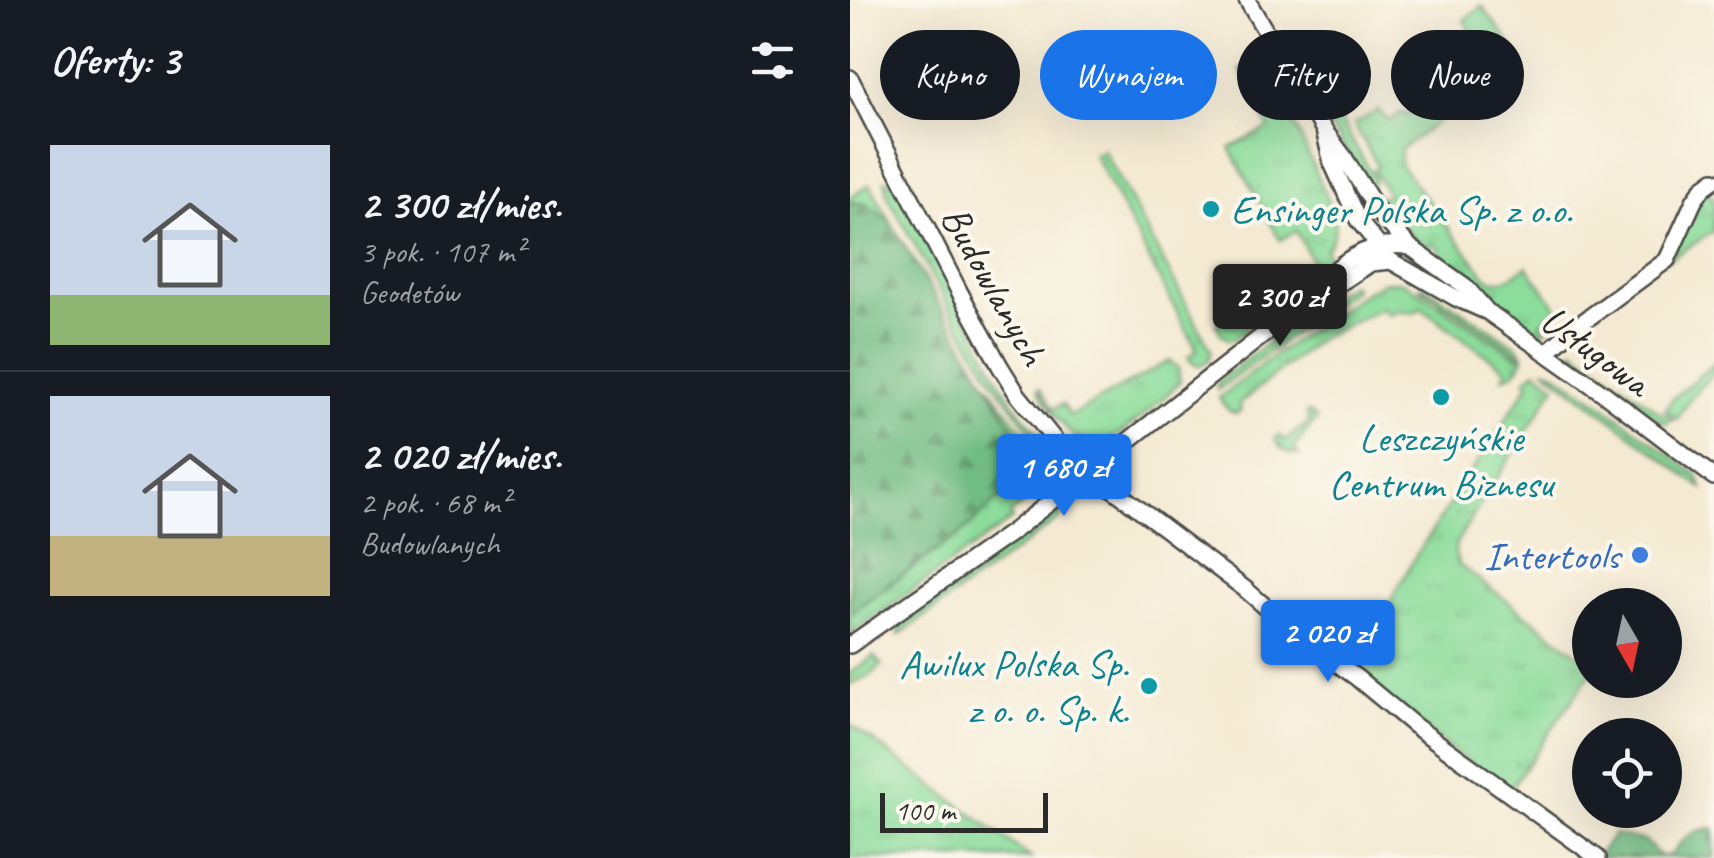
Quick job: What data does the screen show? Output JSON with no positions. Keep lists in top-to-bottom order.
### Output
{
  "streets": {
    "street": ["Budowlanych", "Usługowa"]
  },
  "places": [
    "Ensinger Polska Sp. z o.o.",
    "Leszczyńskie Centrum Biznesu",
    "Intertools",
    "Awilux Polska Sp. z o. o. Sp. k."
  ],
  "scale_bar": "100 m",
  "north": "bottom",
  "page": {
    "heading": "Oferty: 3",
    "chip": [
      "Kupno",
      "Wynajem",
      "Filtry",
      "Nowe"
    ],
    "list": [
      {
        "name": "2 300 zł/mies.",
        "note": "3 pok. · 107 m² · Geodetów"
      },
      {
        "name": "2 020 zł/mies.",
        "note": "2 pok. · 68 m² · Budowlanych"
      }
    ],
    "price": ["2 300 zł", "1 680 zł", "2 020 zł"],
    "scale": "100 m"
  }
}
